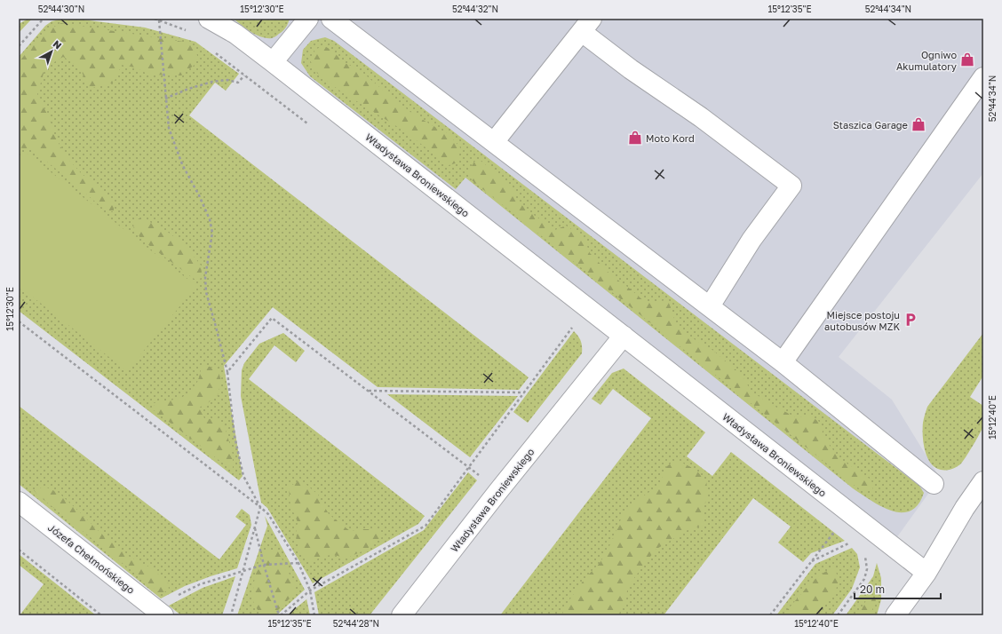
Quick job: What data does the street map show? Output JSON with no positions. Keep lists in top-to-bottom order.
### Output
{
  "streets": {
    "street": ["Władysława Broniewskiego", "Józefa Chełmońskiego"]
  },
  "places": {
    "shop": ["Ogniwo Akumulatory", "Staszica Garage", "Moto Kord"],
    "parking": ["Miejsce postoju autobusów MZK"]
  },
  "scale_bar": "20 m",
  "north": "top right",
  "coordinates": [
    "52°44'30\"N",
    "15°12'30\"E",
    "52°44'32\"N",
    "15°12'35\"E",
    "52°44'34\"N",
    "15°12'40\"E",
    "52°44'28\"N"
  ]
}
